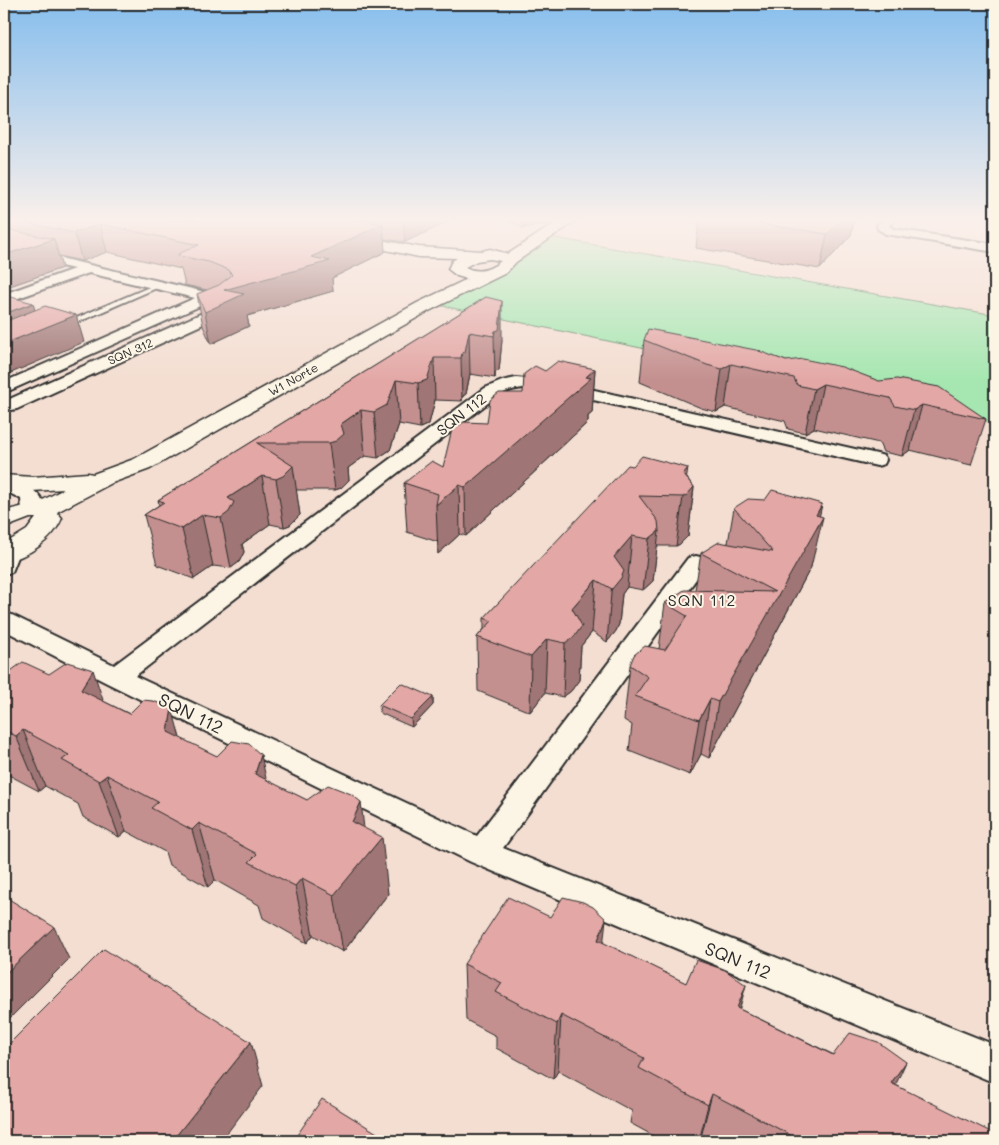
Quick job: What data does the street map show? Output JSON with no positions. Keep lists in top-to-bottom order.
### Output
{
  "streets": {
    "street": ["SQN 312", "W1 Norte", "SQN 112"]
  },
  "districts": ["SQN 112"]
}
